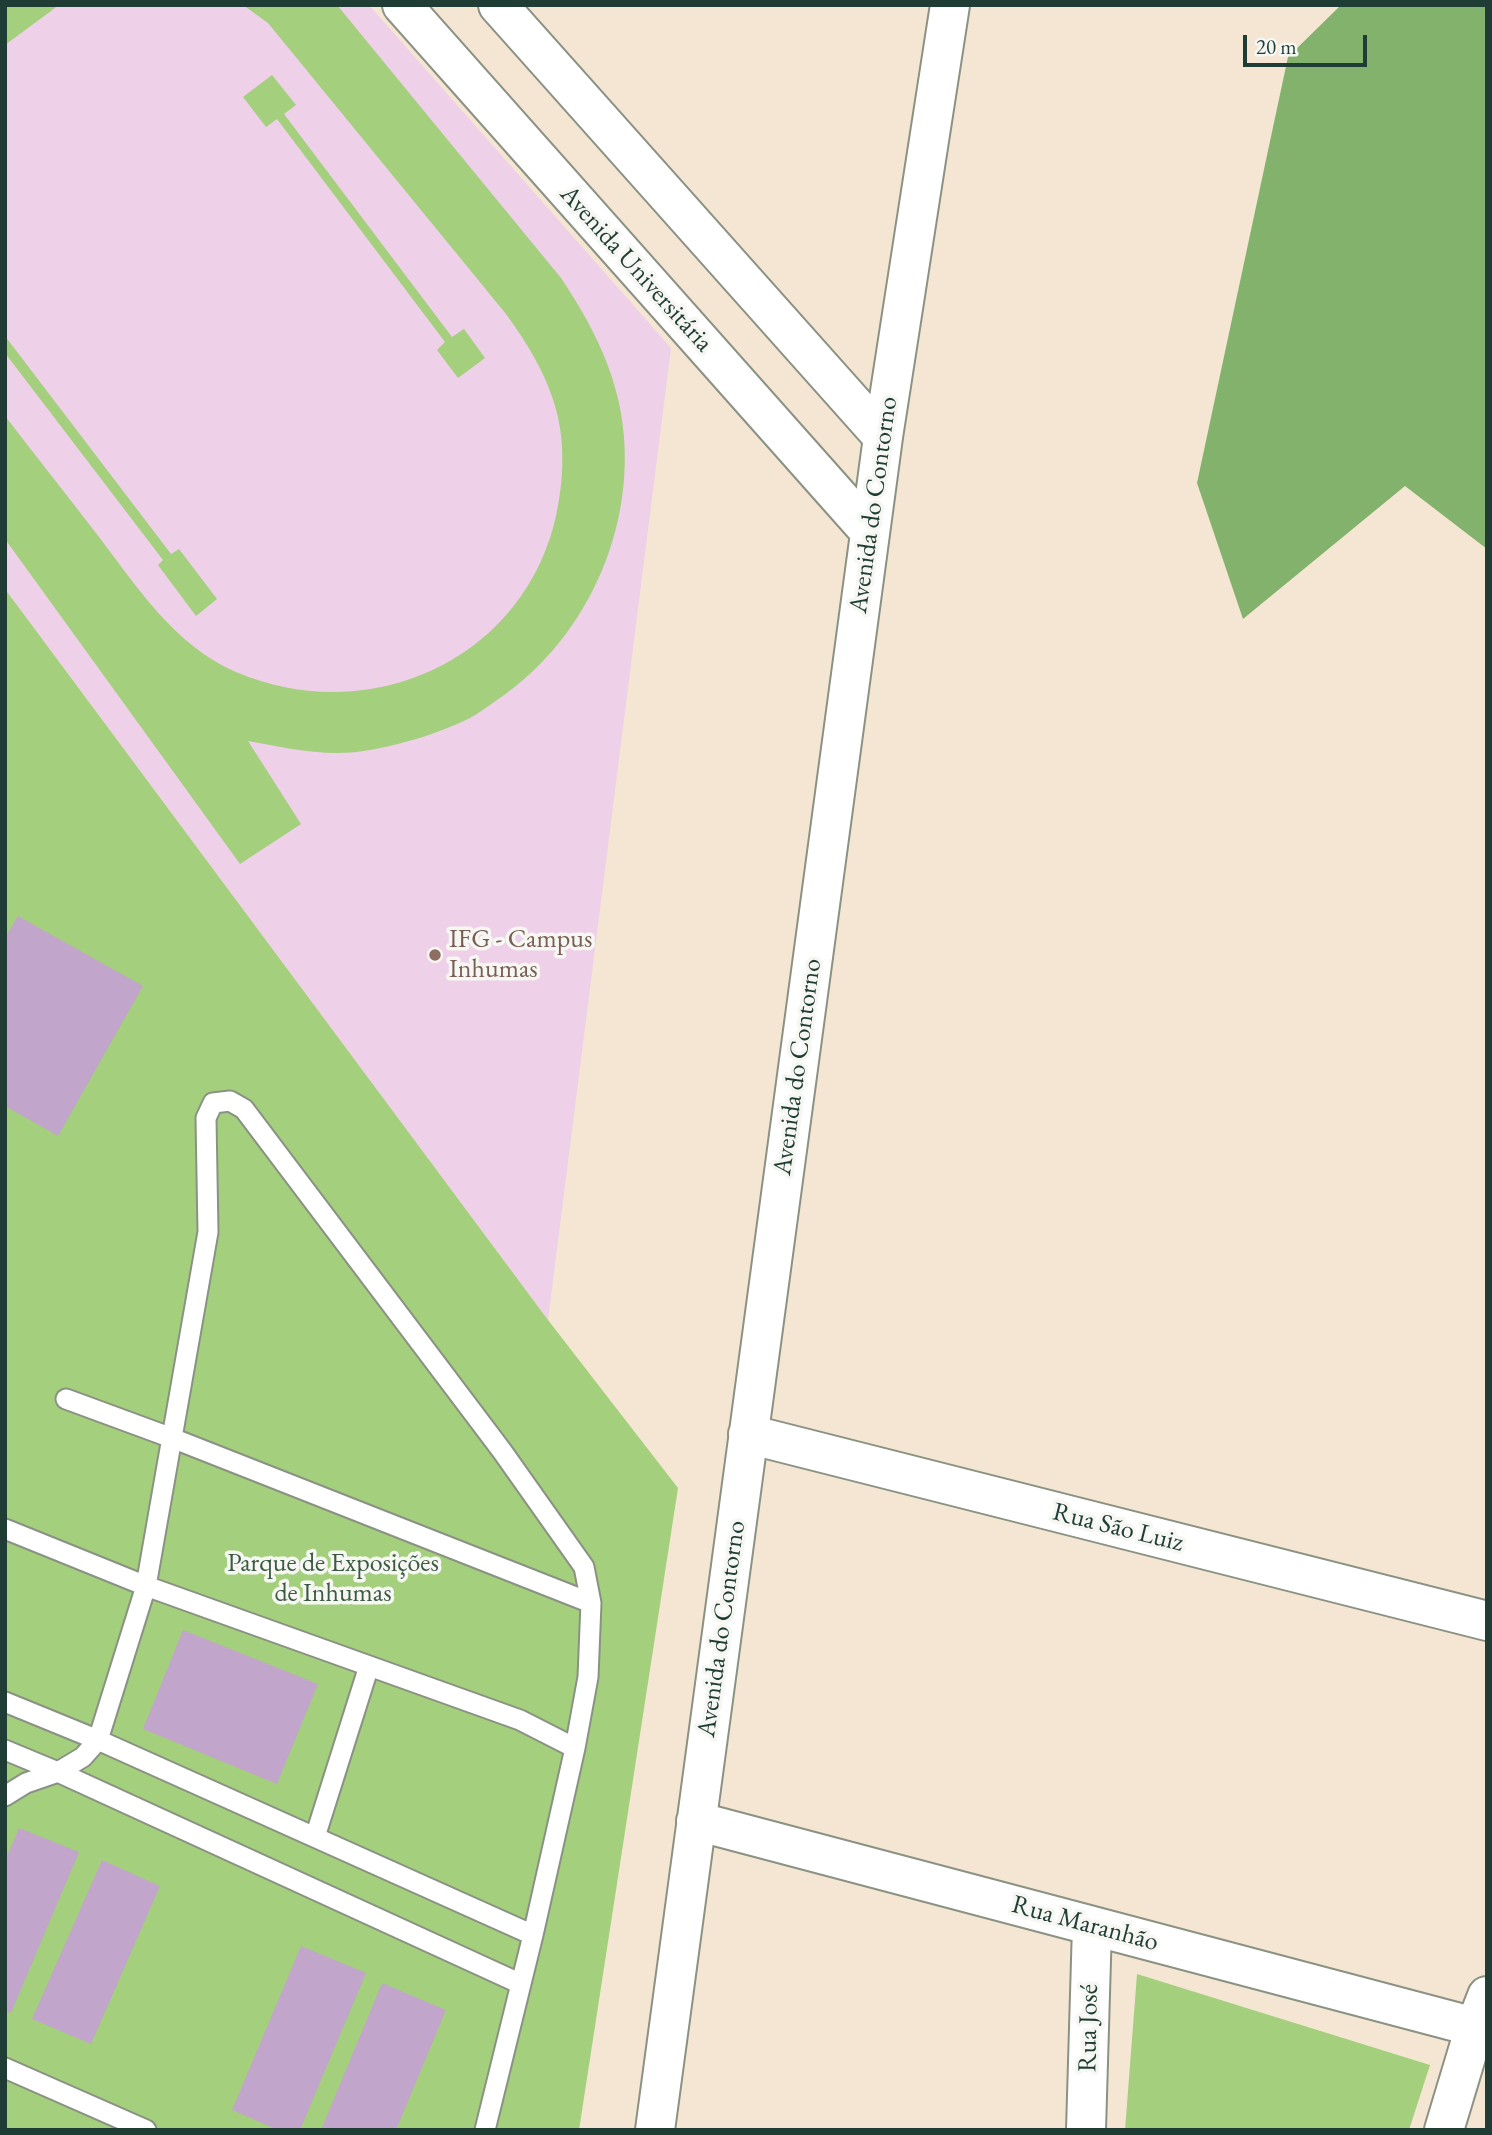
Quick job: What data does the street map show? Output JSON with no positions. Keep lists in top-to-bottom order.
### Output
{
  "streets": {
    "street": [
      "Avenida Universitária",
      "Avenida do Contorno",
      "Rua São Luiz",
      "Rua Maranhão",
      "Rua José"
    ]
  },
  "crossings": [
    ["Avenida Universitária", "Avenida do Contorno"],
    ["Avenida do Contorno", "Rua São Luiz"],
    ["Avenida do Contorno", "Rua Maranhão"],
    ["Rua Maranhão", "Rua José"]
  ],
  "parks": ["Parque de Exposições de Inhumas"],
  "places": ["IFG - Campus Inhumas"],
  "scale_bar": "20 m"
}
